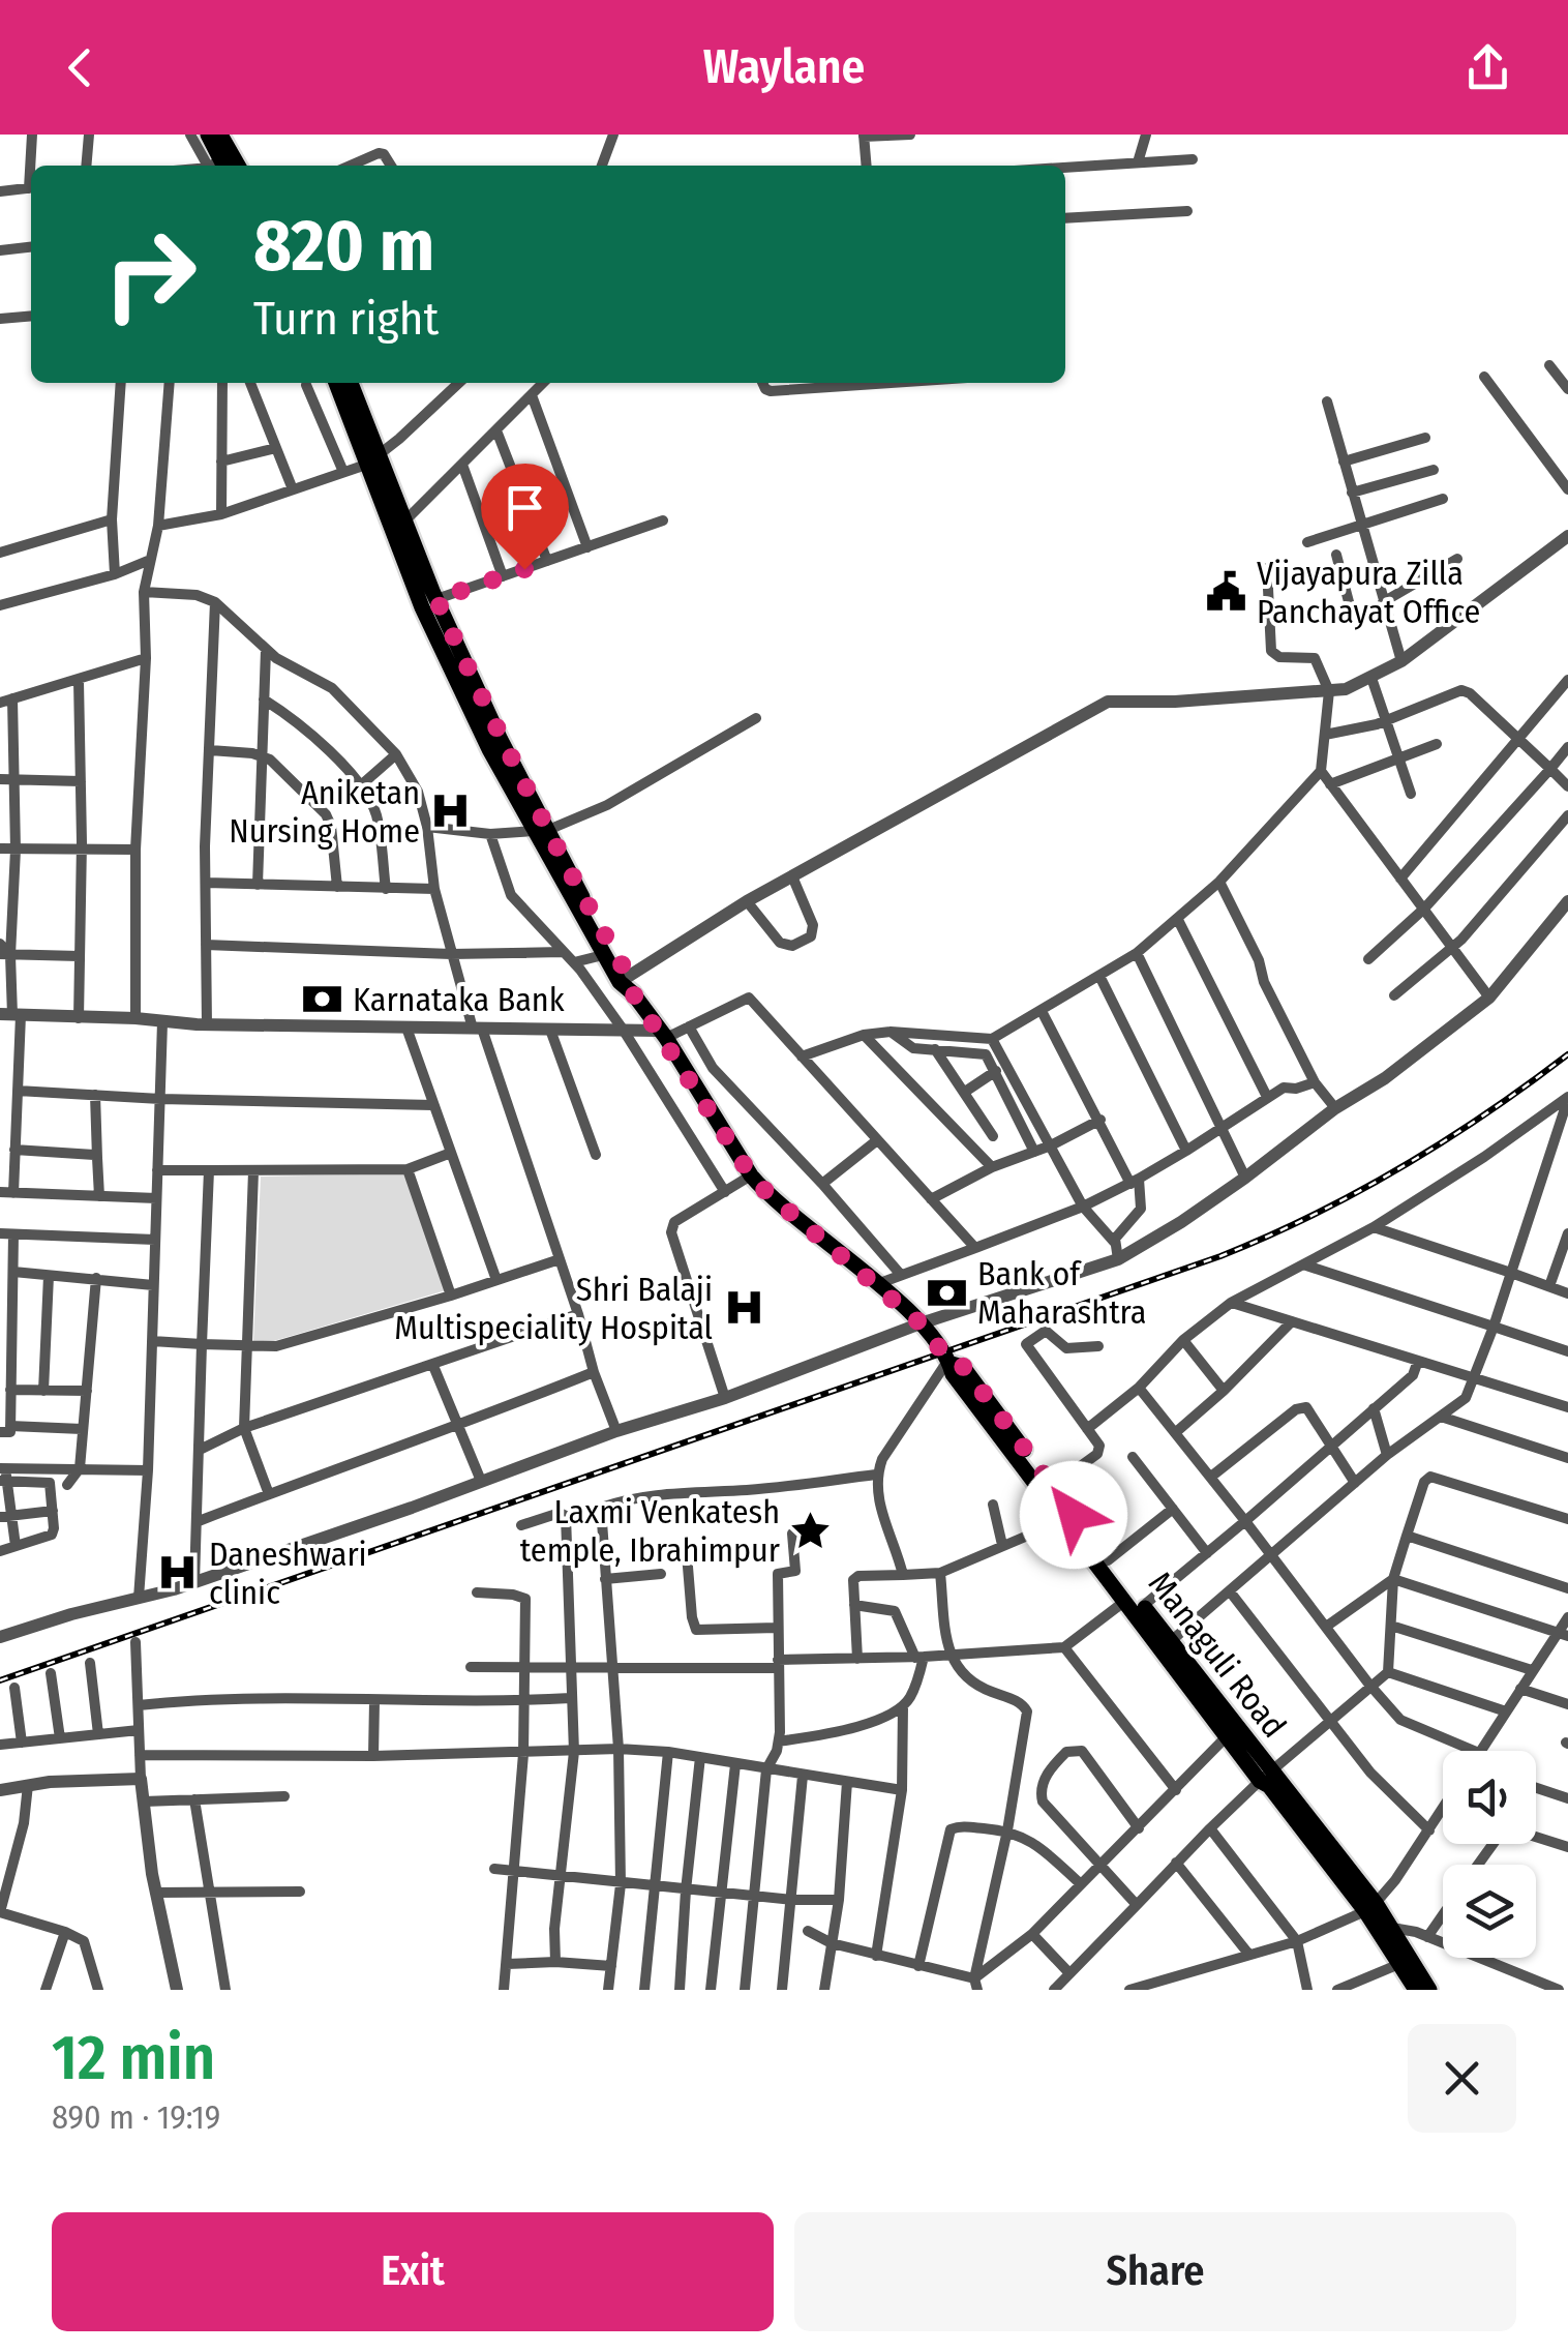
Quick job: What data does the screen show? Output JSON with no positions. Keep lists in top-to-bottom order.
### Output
{
  "streets": {
    "main road": ["Managuli Road"]
  },
  "places": {
    "public building": ["Vijayapura Zilla Panchayat Office"],
    "hospital": ["Aniketan Nursing Home", "Shri Balaji Multispeciality Hospital", "Daneshwari clinic"],
    "bank": ["Karnataka Bank", "Bank of Maharashtra"],
    "place": ["Laxmi Venkatesh temple, Ibrahimpur"]
  },
  "page": {
    "header": "Waylane",
    "turn": ["820 m", "Turn right"],
    "heading": ["12 min", "890 m · 19:19"],
    "buttons": ["Exit", "Share"]
  }
}
